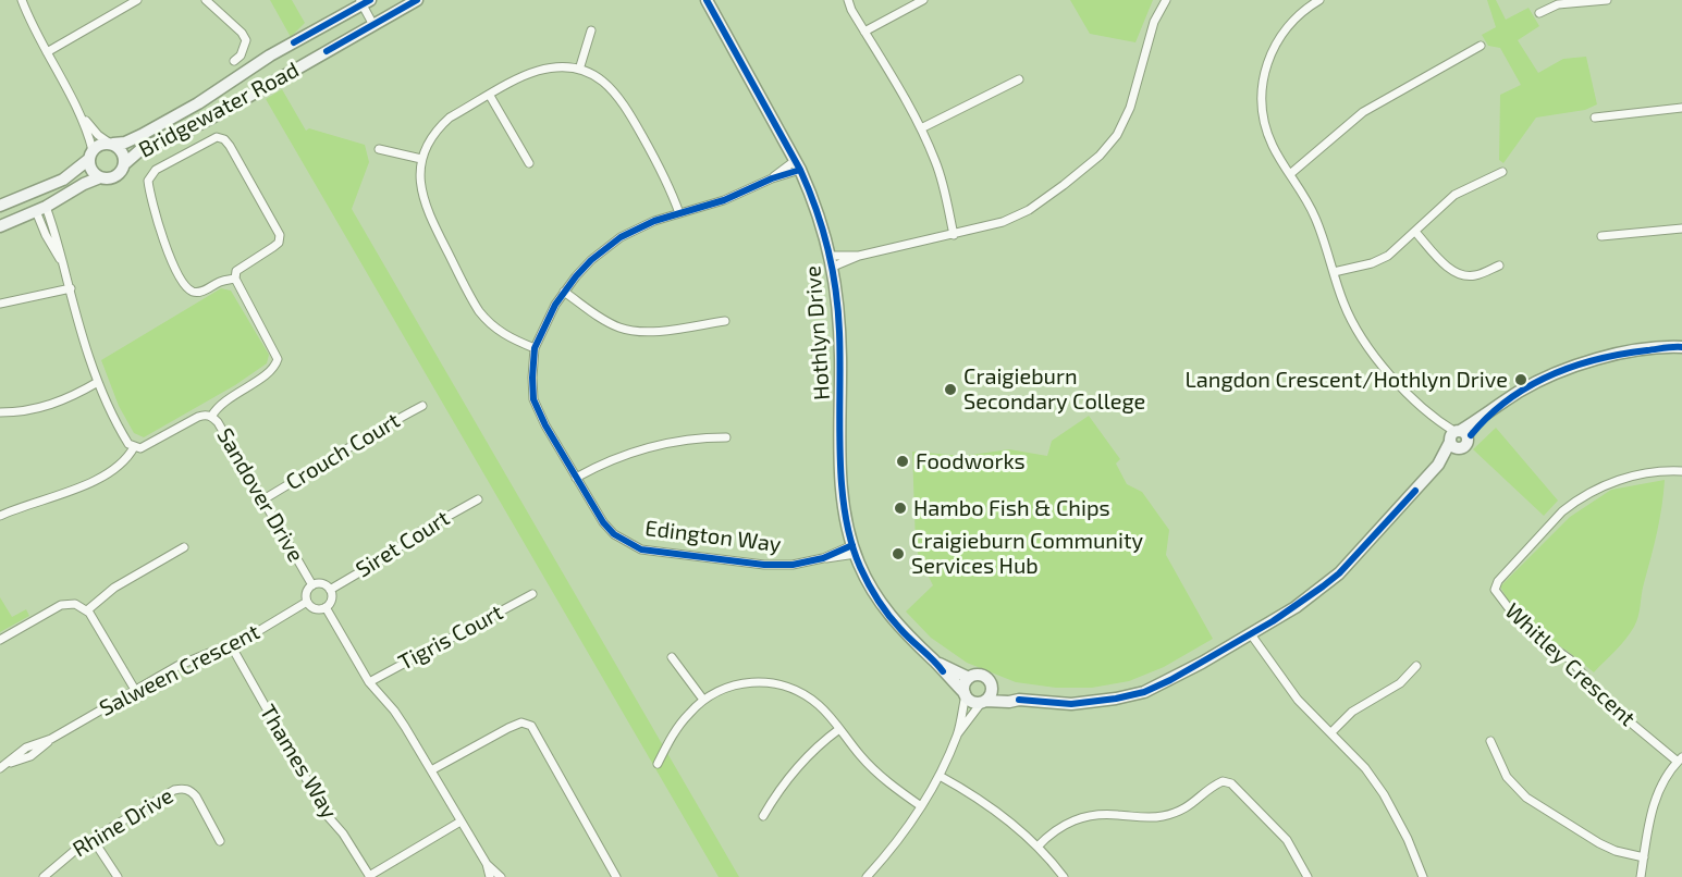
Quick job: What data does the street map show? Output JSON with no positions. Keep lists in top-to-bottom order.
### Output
{
  "streets": {
    "street": [
      "Bridgewater Road",
      "Hothlyn Drive",
      "Crouch Court",
      "Sandover Drive",
      "Edington Way",
      "Siret Court",
      "Tigris Court",
      "Whitley Crescent",
      "Salween Crescent",
      "Thames Way",
      "Rhine Drive"
    ]
  },
  "crossings": [
    ["Hothlyn Drive", "Edington Way"],
    ["Crouch Court", "Sandover Drive"],
    ["Sandover Drive", "Siret Court"],
    ["Sandover Drive", "Salween Crescent"],
    ["Siret Court", "Salween Crescent"],
    ["Salween Crescent", "Thames Way"]
  ],
  "places": [
    "Langdon Crescent/Hothlyn Drive",
    "Craigieburn Secondary College",
    "Foodworks",
    "Hambo Fish & Chips",
    "Craigieburn Community Services Hub"
  ]
}
